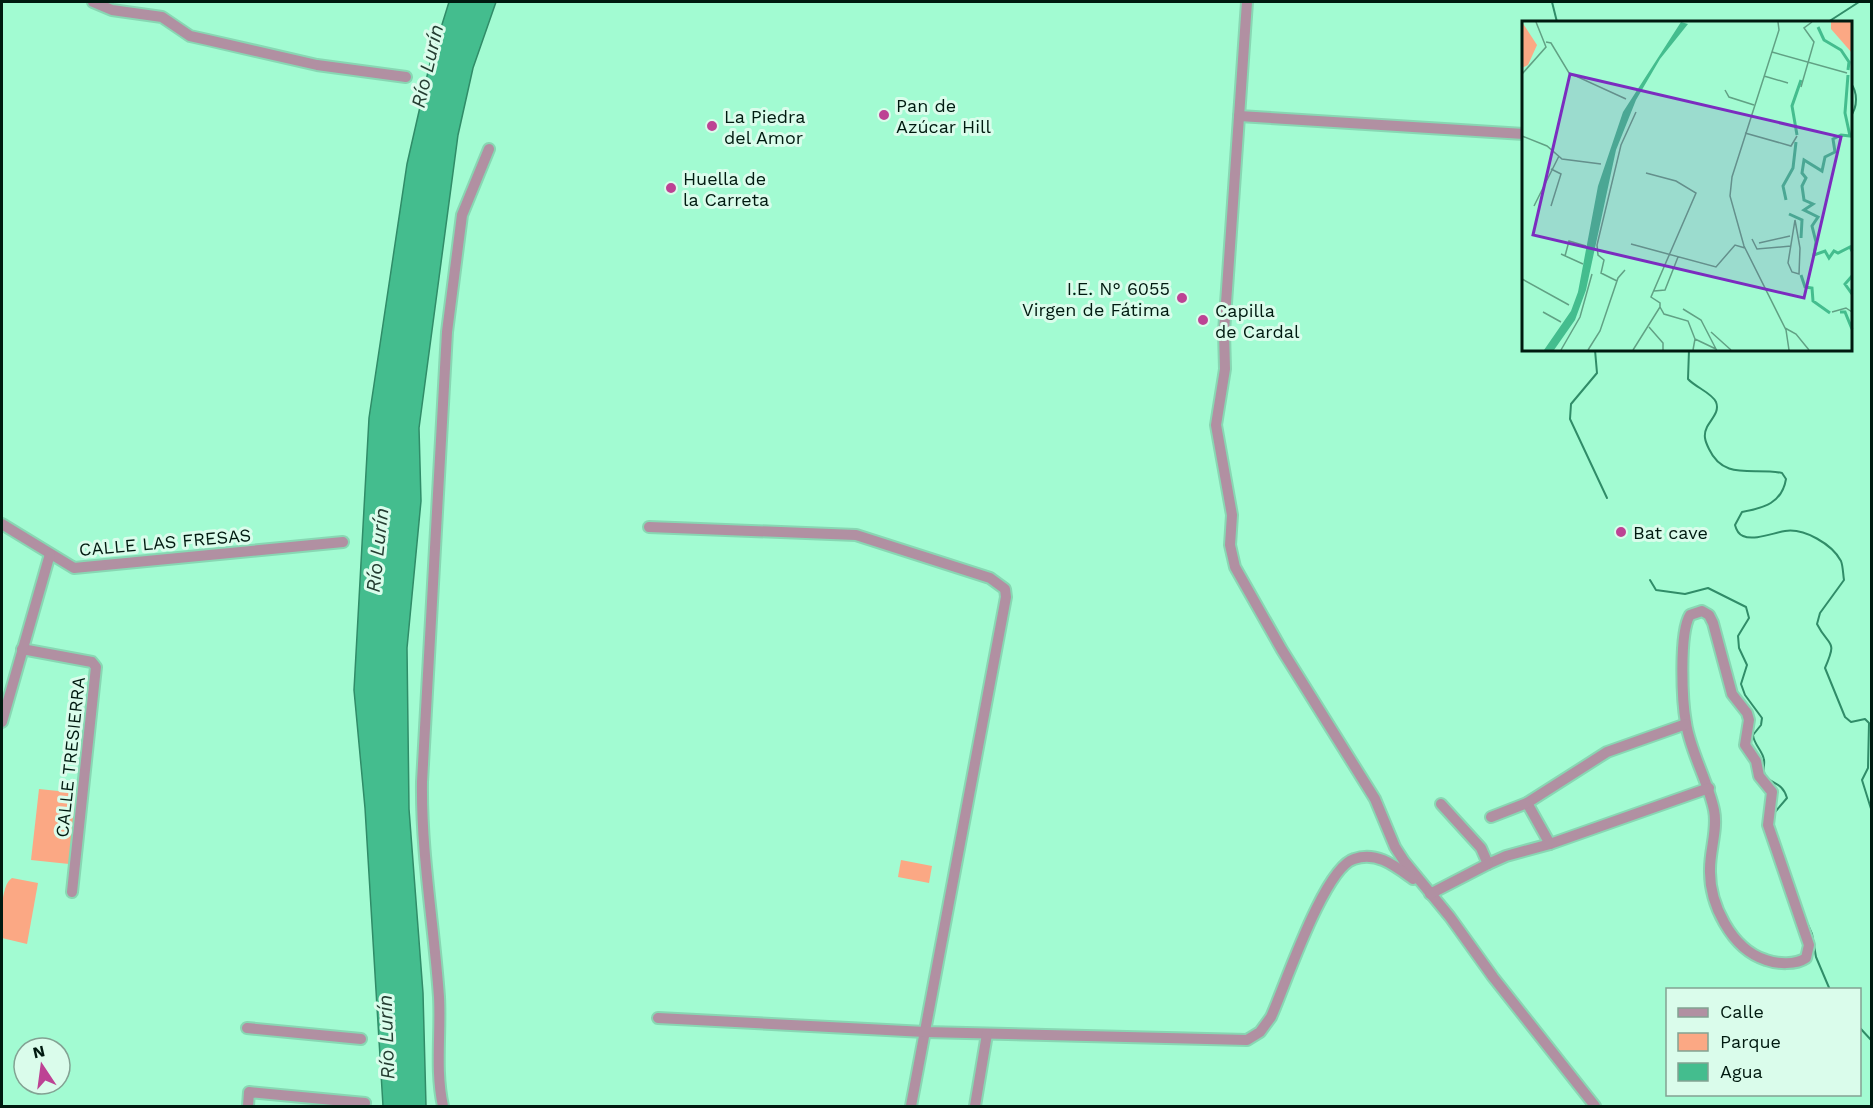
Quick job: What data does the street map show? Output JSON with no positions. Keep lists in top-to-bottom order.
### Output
{
  "streets": {
    "street": ["CALLE LAS FRESAS", "CALLE TRESIERRA"]
  },
  "water": ["Río Lurín"],
  "places": [
    "Pan de Azúcar Hill",
    "La Piedra del Amor",
    "Huella de la Carreta",
    "I.E. N° 6055 Virgen de Fátima",
    "Capilla de Cardal",
    "Bat cave"
  ],
  "legend": ["Calle", "Parque", "Agua"],
  "north": "top"
}
